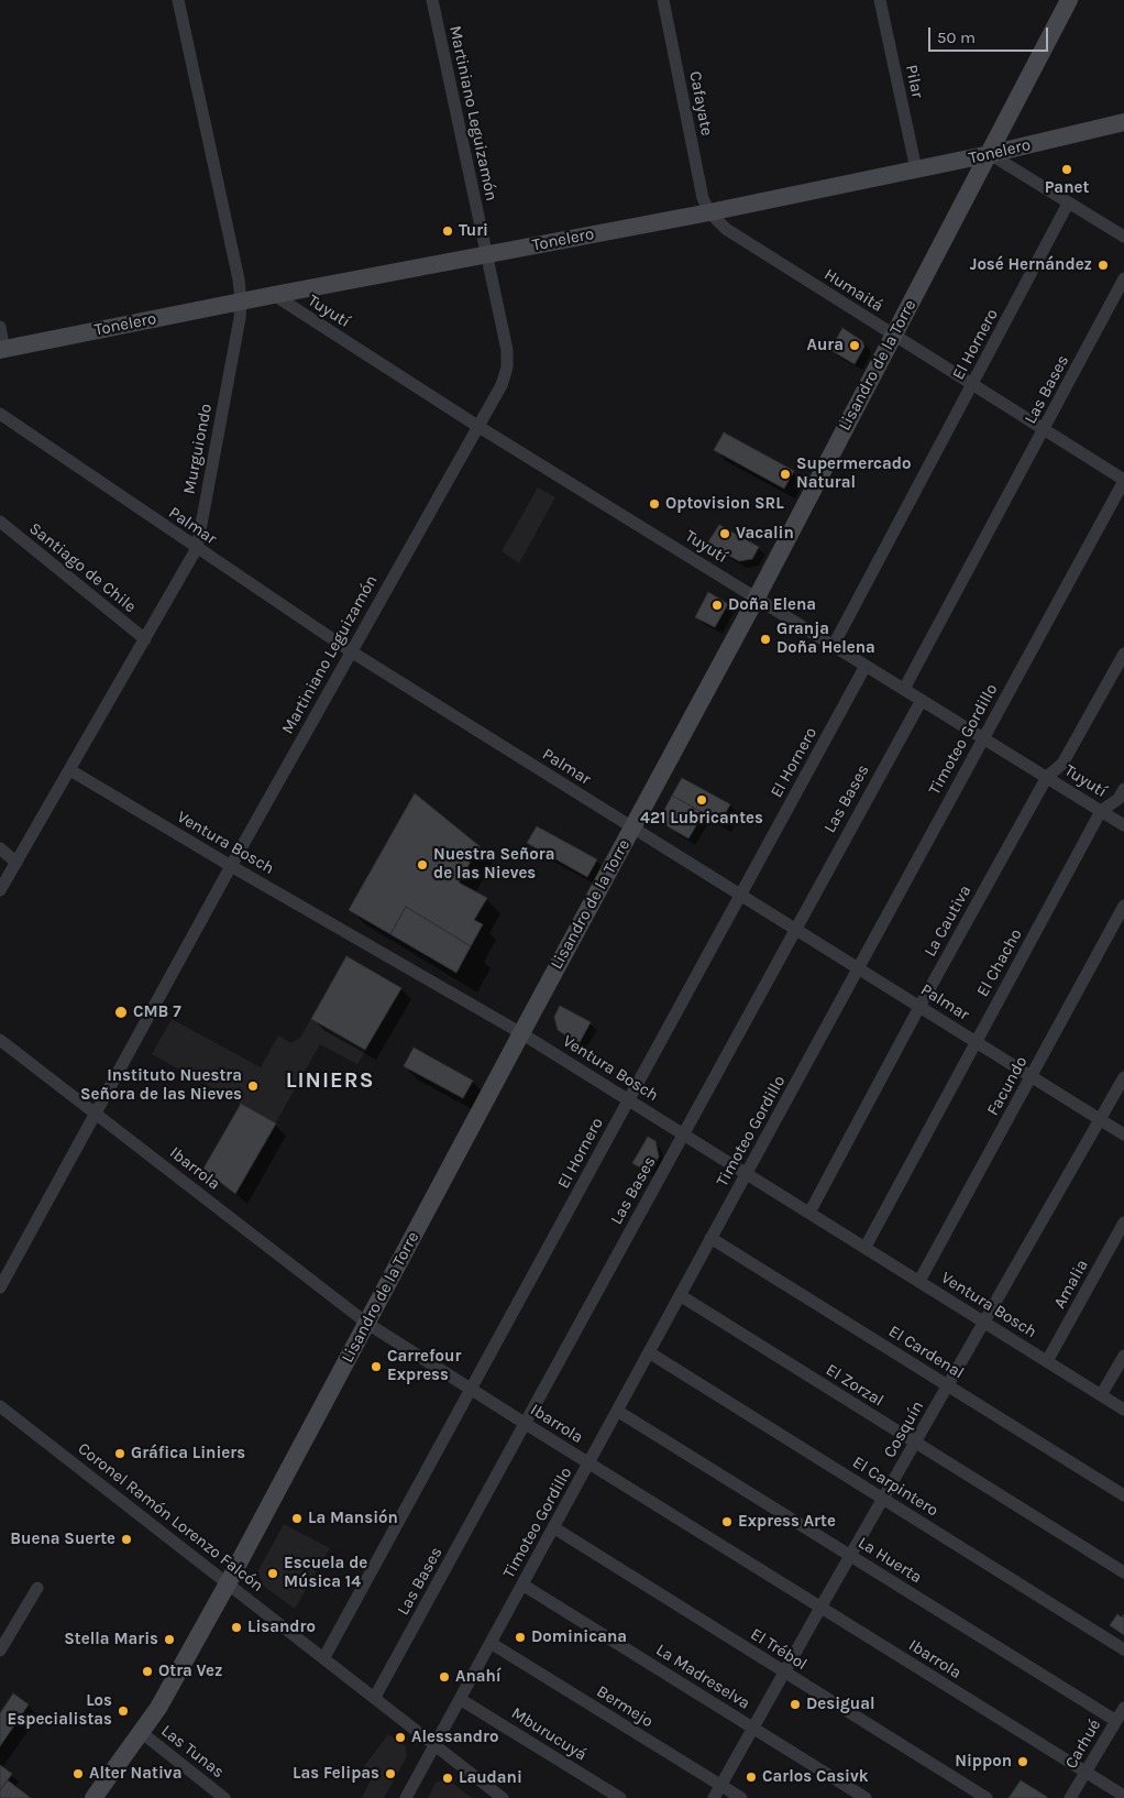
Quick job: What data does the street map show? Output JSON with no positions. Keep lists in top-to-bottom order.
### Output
{
  "streets": {
    "street": [
      "Pilar",
      "Cafayate",
      "Martiniano Leguizamón",
      "Tonelero",
      "Humaitá",
      "Tuyutí",
      "El Hornero",
      "Lisandro de la Torre",
      "Las Bases",
      "Murguiondo",
      "Palmar",
      "Santiago de Chile",
      "Timoteo Gordillo",
      "Ventura Bosch",
      "La Cautiva",
      "El Chacho",
      "Facundo",
      "Ibarrola",
      "Amalia",
      "El Cardenal",
      "El Zorzal",
      "Cosquín",
      "El Carpintero",
      "Coronel Ramón Lorenzo Falcón",
      "La Huerta",
      "El Trébol",
      "La Madreselva",
      "Bermejo",
      "Mburucuyá",
      "Carhué",
      "Las Tunas"
    ]
  },
  "crossings": [
    ["Pilar", "Tonelero"],
    ["Cafayate", "Tonelero"],
    ["Cafayate", "Humaitá"],
    ["Martiniano Leguizamón", "Tonelero"],
    ["Martiniano Leguizamón", "Tuyutí"],
    ["Martiniano Leguizamón", "Palmar"],
    ["Martiniano Leguizamón", "Ventura Bosch"],
    ["Martiniano Leguizamón", "Ibarrola"],
    ["Tonelero", "Humaitá"],
    ["Tonelero", "Tuyutí"],
    ["Tonelero", "Lisandro de la Torre"],
    ["Tonelero", "Murguiondo"],
    ["Humaitá", "El Hornero"],
    ["Humaitá", "Lisandro de la Torre"],
    ["Humaitá", "Las Bases"],
    ["Humaitá", "Timoteo Gordillo"],
    ["Tuyutí", "El Hornero"],
    ["Tuyutí", "Lisandro de la Torre"],
    ["Tuyutí", "Las Bases"],
    ["Tuyutí", "Timoteo Gordillo"],
    ["Tuyutí", "La Cautiva"],
    ["Tuyutí", "El Chacho"],
    ["El Hornero", "Palmar"],
    ["El Hornero", "Ventura Bosch"],
    ["El Hornero", "Ibarrola"],
    ["El Hornero", "Coronel Ramón Lorenzo Falcón"],
    ["Lisandro de la Torre", "Palmar"],
    ["Lisandro de la Torre", "Ventura Bosch"],
    ["Lisandro de la Torre", "Ibarrola"],
    ["Lisandro de la Torre", "Coronel Ramón Lorenzo Falcón"],
    ["Lisandro de la Torre", "Las Tunas"],
    ["Las Bases", "Palmar"],
    ["Las Bases", "Ventura Bosch"],
    ["Las Bases", "Ibarrola"],
    ["Las Bases", "Coronel Ramón Lorenzo Falcón"],
    ["Murguiondo", "Palmar"],
    ["Murguiondo", "Santiago de Chile"],
    ["Murguiondo", "Ventura Bosch"],
    ["Palmar", "Timoteo Gordillo"],
    ["Palmar", "La Cautiva"],
    ["Palmar", "El Chacho"],
    ["Palmar", "Facundo"],
    ["Palmar", "Cosquín"],
    ["Timoteo Gordillo", "Ventura Bosch"],
    ["Timoteo Gordillo", "Ibarrola"],
    ["Timoteo Gordillo", "El Cardenal"],
    ["Timoteo Gordillo", "El Zorzal"],
    ["Timoteo Gordillo", "El Carpintero"],
    ["Timoteo Gordillo", "Coronel Ramón Lorenzo Falcón"],
    ["Timoteo Gordillo", "La Huerta"],
    ["Timoteo Gordillo", "El Trébol"],
    ["Timoteo Gordillo", "La Madreselva"],
    ["Timoteo Gordillo", "Bermejo"],
    ["Timoteo Gordillo", "Mburucuyá"],
    ["Ventura Bosch", "La Cautiva"],
    ["Ventura Bosch", "El Chacho"],
    ["Ventura Bosch", "Facundo"],
    ["Ventura Bosch", "Amalia"],
    ["Ventura Bosch", "Cosquín"],
    ["Ibarrola", "Cosquín"],
    ["Ibarrola", "Carhué"],
    ["El Cardenal", "Cosquín"],
    ["El Zorzal", "Cosquín"],
    ["Cosquín", "El Carpintero"],
    ["Cosquín", "La Huerta"],
    ["Cosquín", "El Trébol"],
    ["Cosquín", "La Madreselva"],
    ["Cosquín", "Bermejo"],
    ["La Huerta", "Carhué"]
  ],
  "districts": ["LINIERS"],
  "places": [
    "Panet",
    "Turi",
    "José Hernández",
    "Aura",
    "Supermercado Natural",
    "Optovision SRL",
    "Vacalin",
    "Doña Elena",
    "Granja Doña Helena",
    "421 Lubricantes",
    "Nuestra Señora de las Nieves",
    "CMB 7",
    "Instituto Nuestra Señora de las Nieves",
    "Carrefour Express",
    "Gráfica Liniers",
    "La Mansión",
    "Express Arte",
    "Buena Suerte",
    "Escuela de Música 14",
    "Lisandro",
    "Dominicana",
    "Stella Maris",
    "Otra Vez",
    "Anahí",
    "Desigual",
    "Los Especialistas",
    "Alessandro",
    "Nippon",
    "Alter Nativa",
    "Las Felipas",
    "Carlos Casivk",
    "Laudani"
  ],
  "scale_bar": "50 m"
}
